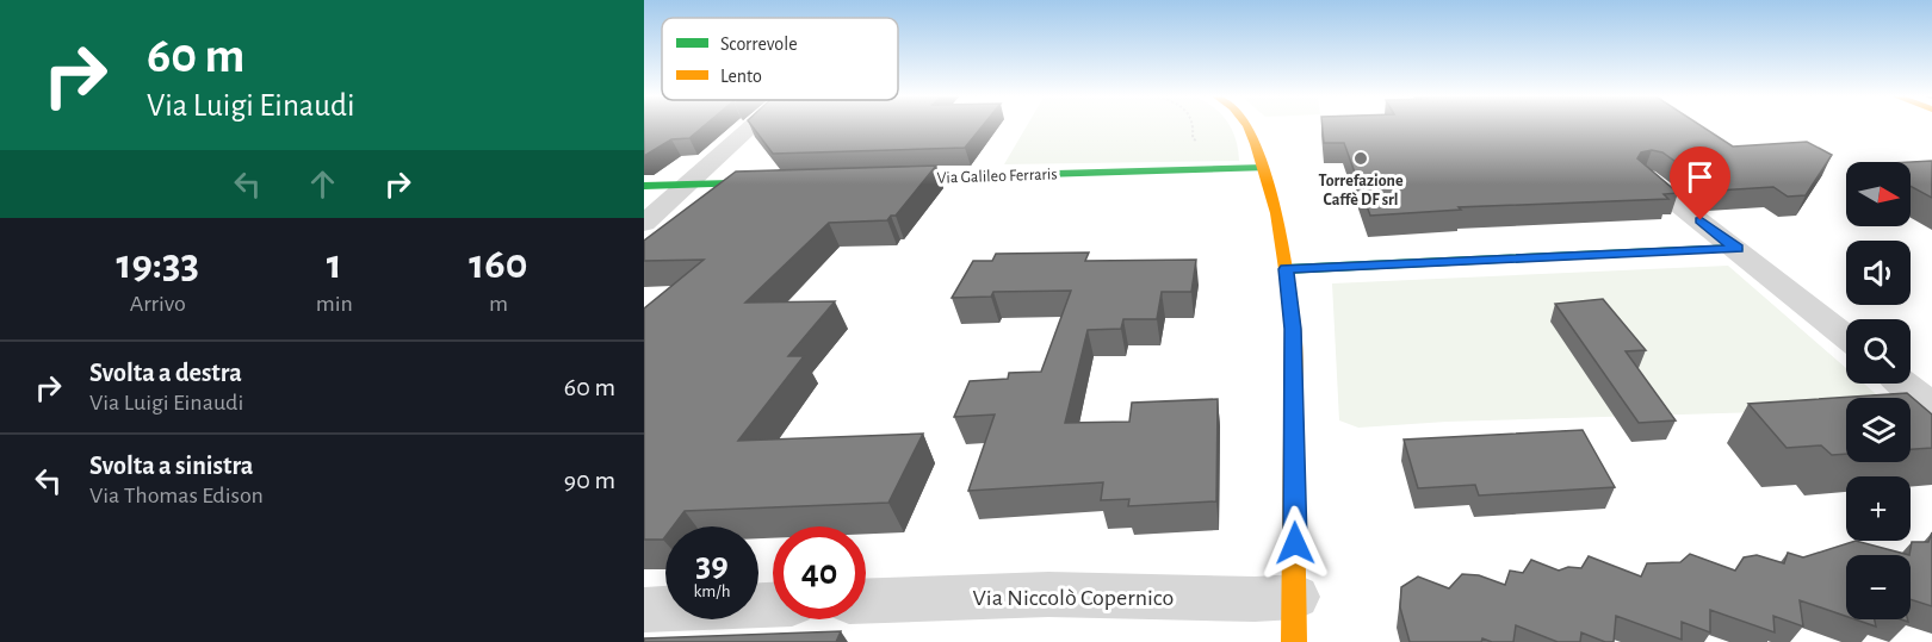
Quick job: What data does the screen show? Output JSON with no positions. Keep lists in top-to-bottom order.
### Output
{
  "streets": {
    "street": ["Via Galileo Ferraris", "Via Niccolò Copernico"]
  },
  "places": ["Torrefazione Caffè DF srl"],
  "legend": ["Scorrevole", "Lento"],
  "north": "right",
  "page": {
    "turn": ["60 m", "Via Luigi Einaudi"],
    "map_buttons": ["+", "−"],
    "eta": [
      "19:33",
      "Arrivo",
      "1",
      "min",
      "160",
      "m"
    ],
    "list": [
      {
        "name": "Svolta a destra",
        "note": "Via Luigi Einaudi",
        "value": "60 m"
      },
      {
        "name": "Svolta a sinistra",
        "note": "Via Thomas Edison",
        "value": "90 m"
      }
    ],
    "speed": "39 km/h",
    "limit": "40"
  }
}
